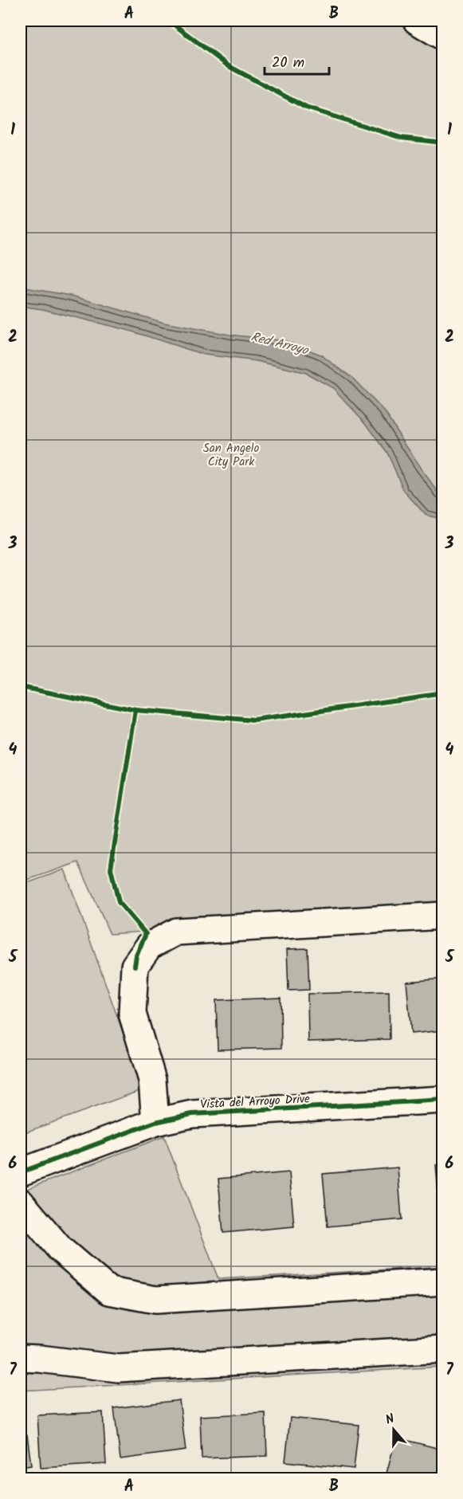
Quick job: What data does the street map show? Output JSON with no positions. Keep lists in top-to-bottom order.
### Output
{
  "streets": {
    "street": ["Vista del Arroyo Drive"]
  },
  "water": ["Red Arroyo"],
  "parks": ["San Angelo City Park"],
  "scale_bar": "20 m",
  "north": "top",
  "grid": {
    "columns": ["A", "B"],
    "rows": [
      "1",
      "2",
      "3",
      "4",
      "5",
      "6",
      "7"
    ]
  }
}
